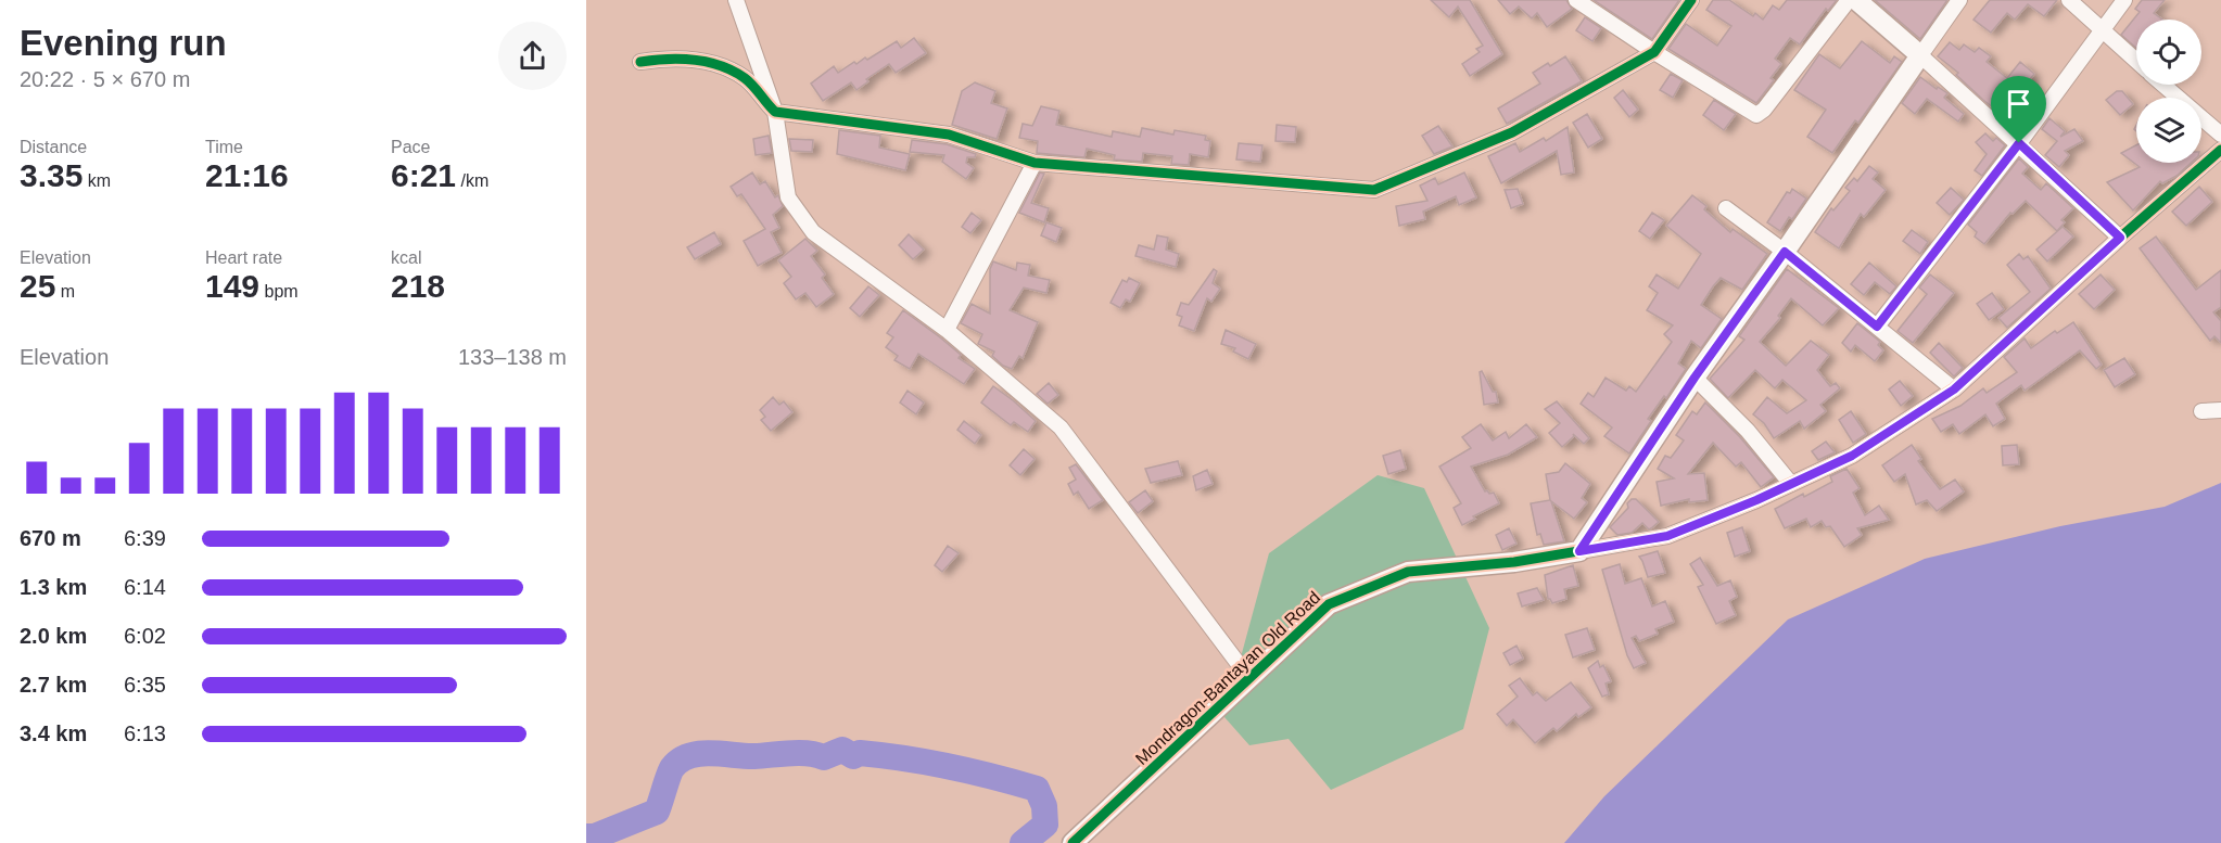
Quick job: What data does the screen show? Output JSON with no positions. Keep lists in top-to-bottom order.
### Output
{
  "streets": {
    "street": ["Mondragon-Bantayan Old Road"]
  },
  "page": {
    "heading": ["Evening run", "20:22 · 5 × 670 m"],
    "stats": [
      ["Distance", "3.35 km"],
      ["Time", "21:16"],
      ["Pace", "6:21 /km"],
      ["Elevation", "25 m"],
      ["Heart rate", "149 bpm"],
      ["kcal", "218"]
    ],
    "chart": ["Elevation", "133–138 m"],
    "list": [
      {
        "name": "670 m",
        "note": "6:39"
      },
      {
        "name": "1.3 km",
        "note": "6:14"
      },
      {
        "name": "2.0 km",
        "note": "6:02"
      },
      {
        "name": "2.7 km",
        "note": "6:35"
      },
      {
        "name": "3.4 km",
        "note": "6:13"
      }
    ]
  }
}
